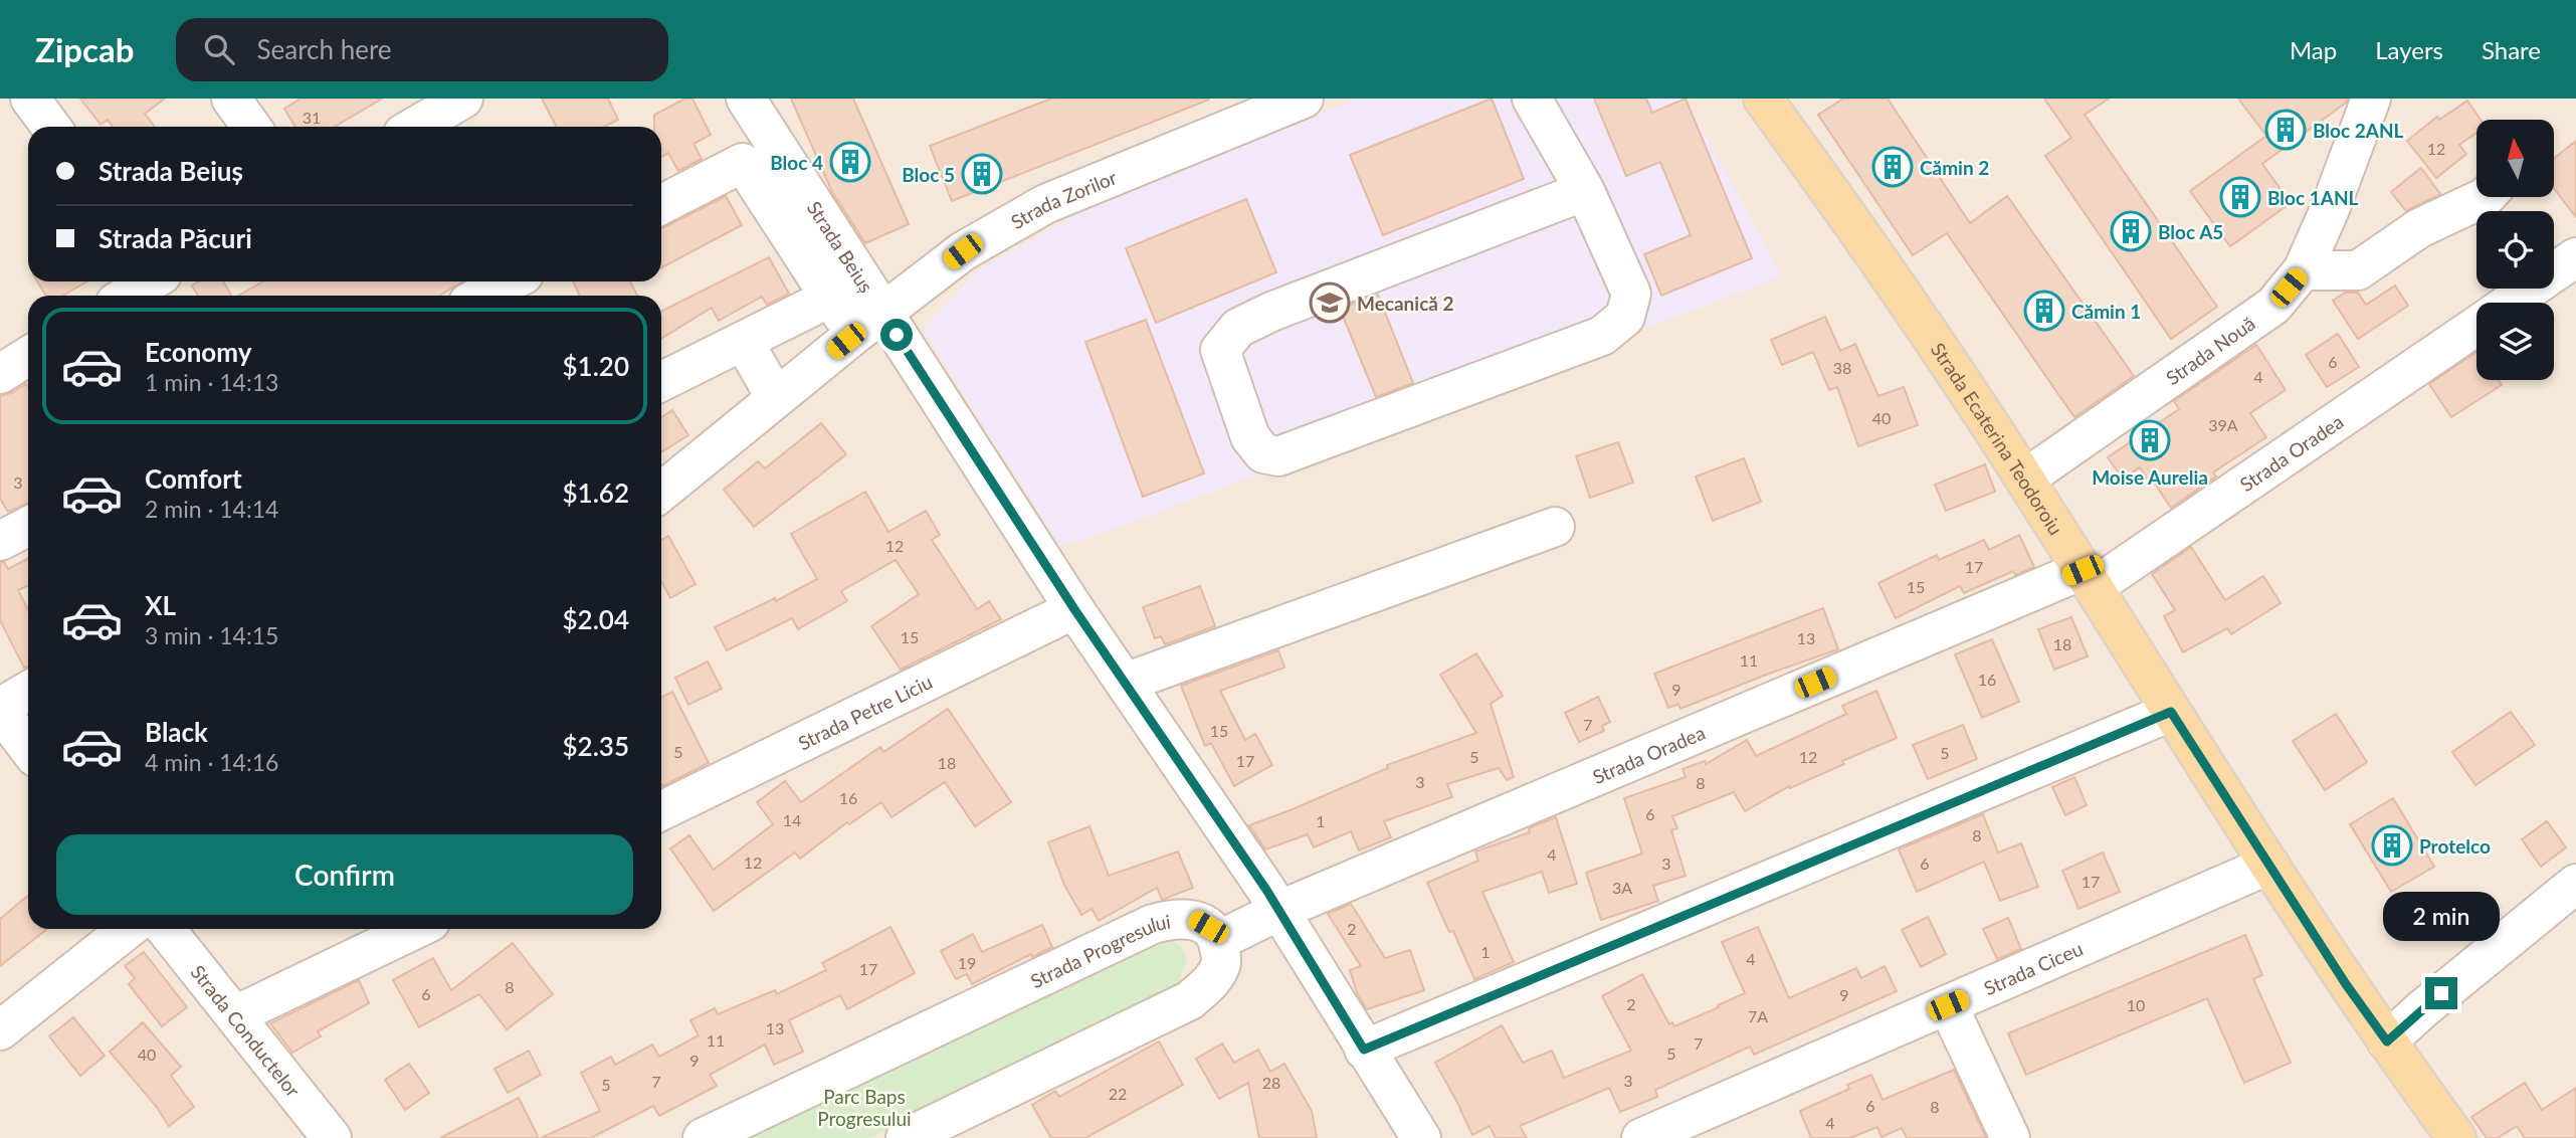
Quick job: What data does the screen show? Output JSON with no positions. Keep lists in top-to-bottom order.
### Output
{
  "streets": {
    "main road": ["Strada Ecaterina Teodoroiu"],
    "street": [
      "Strada Zorilor",
      "Strada Beiuș",
      "Strada Nouă",
      "Strada Oradea",
      "Strada Petre Liciu",
      "Strada Progresului",
      "Strada Ciceu",
      "Strada Conductelor"
    ]
  },
  "crossings": [
    ["Strada Zorilor", "Strada Beiuș"],
    ["Strada Beiuș", "Strada Oradea"],
    ["Strada Beiuș", "Strada Petre Liciu"],
    ["Strada Nouă", "Strada Ecaterina Teodoroiu"],
    ["Strada Ecaterina Teodoroiu", "Strada Oradea"],
    ["Strada Ecaterina Teodoroiu", "Strada Ciceu"],
    ["Strada Oradea", "Strada Progresului"]
  ],
  "parks": ["Parc Baps Progresului"],
  "places": {
    "building": [
      "Bloc 2ANL",
      "Bloc 4",
      "Cămin 2",
      "Bloc 5",
      "Bloc 1ANL",
      "Bloc A5",
      "Cămin 1",
      "Moise Aurelia",
      "Protelco"
    ],
    "school or university": ["Mecanică 2"]
  },
  "house_numbers": [
    "31",
    "12",
    "6",
    "38",
    "4",
    "40",
    "39A",
    "3",
    "12",
    "17",
    "15",
    "15",
    "13",
    "18",
    "11",
    "16",
    "9",
    "7",
    "15",
    "5",
    "5",
    "5",
    "12",
    "17",
    "18",
    "3",
    "8",
    "16",
    "6",
    "14",
    "1",
    "8",
    "4",
    "12",
    "3",
    "6",
    "17",
    "3A",
    "2",
    "1",
    "4",
    "19",
    "17",
    "8",
    "6",
    "9",
    "2",
    "10",
    "7A",
    "13",
    "11",
    "7",
    "5",
    "40",
    "9",
    "3",
    "7",
    "28",
    "5",
    "22",
    "6",
    "8",
    "4"
  ],
  "north": "top",
  "page": {
    "header": "Zipcab",
    "search": "Search here",
    "nav": ["Map", "Layers", "Share"],
    "banner": ["Strada Beiuș", "Strada Păcuri"],
    "list": [
      {
        "name": "Economy",
        "note": "1 min · 14:13",
        "value": "$1.20"
      },
      {
        "name": "Comfort",
        "note": "2 min · 14:14",
        "value": "$1.62"
      },
      {
        "name": "XL",
        "note": "3 min · 14:15",
        "value": "$2.04"
      },
      {
        "name": "Black",
        "note": "4 min · 14:16",
        "value": "$2.35"
      }
    ],
    "buttons": "Confirm",
    "bubble": "2 min"
  }
}
